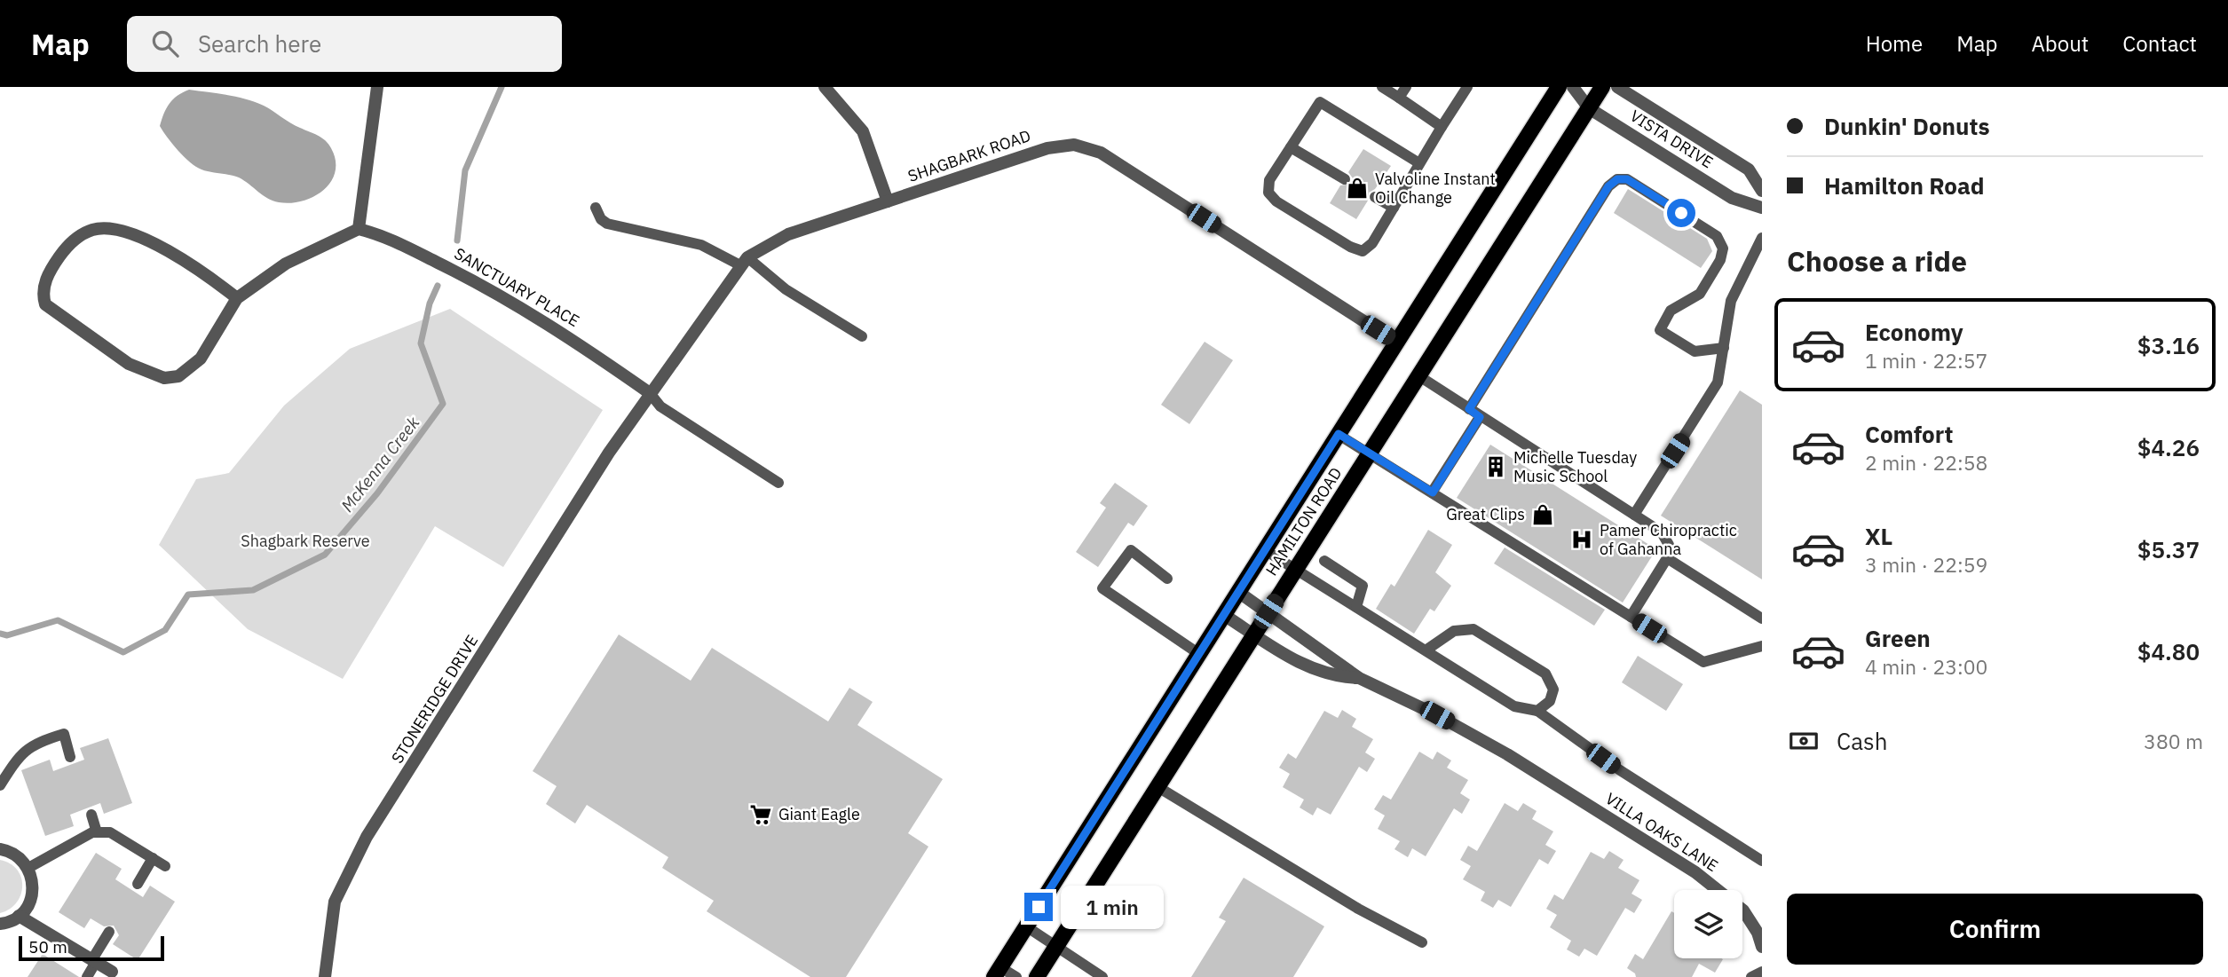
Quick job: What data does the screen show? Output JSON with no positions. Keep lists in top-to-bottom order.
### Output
{
  "streets": {
    "main road": ["HAMILTON ROAD"],
    "street": [
      "VISTA DRIVE",
      "SHAGBARK ROAD",
      "SANCTUARY PLACE",
      "STONERIDGE DRIVE",
      "VILLA OAKS LANE"
    ]
  },
  "crossings": [
    ["VISTA DRIVE", "HAMILTON ROAD"],
    ["SHAGBARK ROAD", "SANCTUARY PLACE"],
    ["SHAGBARK ROAD", "HAMILTON ROAD"],
    ["SHAGBARK ROAD", "STONERIDGE DRIVE"],
    ["HAMILTON ROAD", "VILLA OAKS LANE"]
  ],
  "water": ["McKenna Creek"],
  "parks": ["Shagbark Reserve"],
  "places": {
    "shop": ["Valvoline Instant Oil Change", "Great Clips"],
    "building": ["Michelle Tuesday Music School"],
    "hospital": ["Pamer Chiropractic of Gahanna"],
    "supermarket": ["Giant Eagle"]
  },
  "scale_bar": "50 m",
  "page": {
    "header": "Map",
    "search": "Search here",
    "nav": [
      "Home",
      "Map",
      "About",
      "Contact"
    ],
    "banner": ["Dunkin' Donuts", "Hamilton Road"],
    "heading": "Choose a ride",
    "list": [
      {
        "name": "Economy",
        "note": "1 min · 22:57",
        "value": "$3.16"
      },
      {
        "name": "Comfort",
        "note": "2 min · 22:58",
        "value": "$4.26"
      },
      {
        "name": "XL",
        "note": "3 min · 22:59",
        "value": "$5.37"
      },
      {
        "name": "Green",
        "note": "4 min · 23:00",
        "value": "$4.80"
      }
    ],
    "pay": ["Cash", "380 m"],
    "buttons": "Confirm",
    "bubble": "1 min",
    "scale": "50 m"
  }
}
